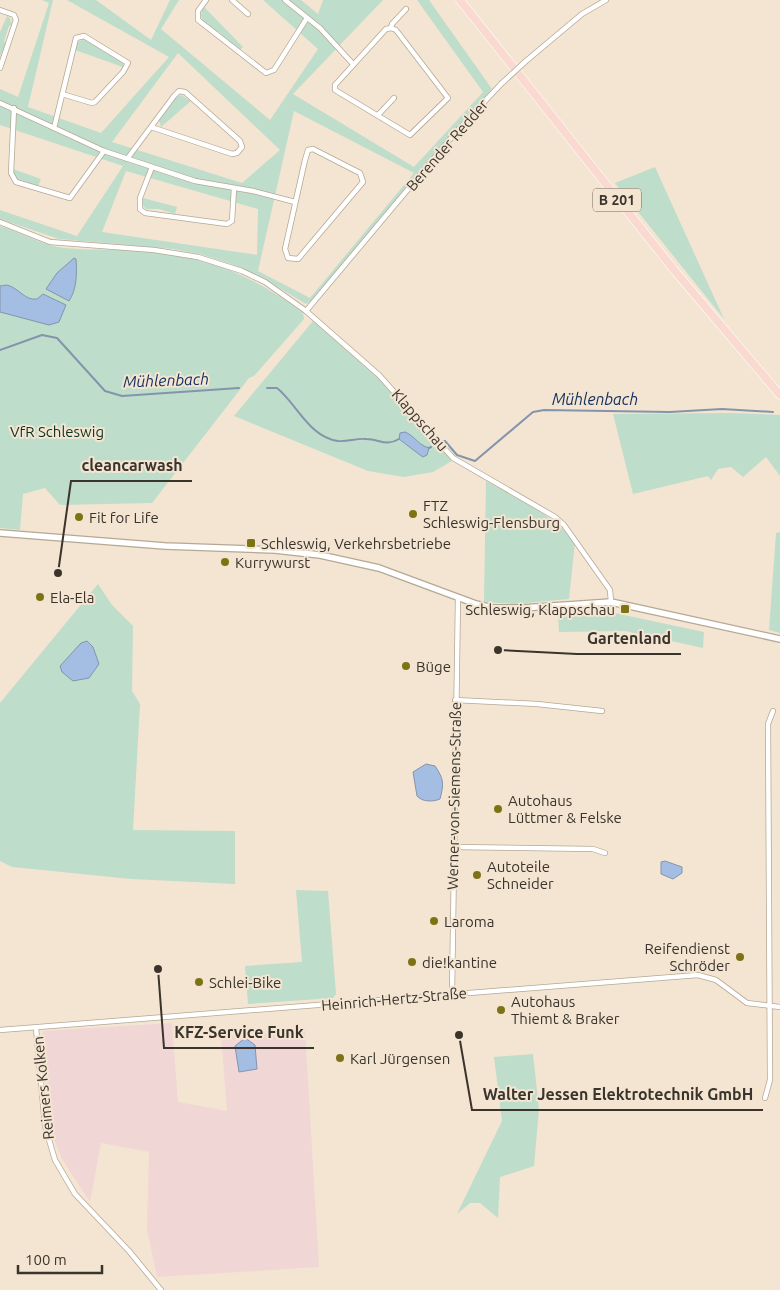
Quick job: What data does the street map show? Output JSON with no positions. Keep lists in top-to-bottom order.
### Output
{
  "streets": {
    "main road": ["B 201"],
    "street": [
      "Berender Redder",
      "Klappschau",
      "Werner-von-Siemens-Straße",
      "Heinrich-Hertz-Straße",
      "Reimers Kolken"
    ]
  },
  "crossings": [
    ["Berender Redder", "Klappschau"],
    ["Werner-von-Siemens-Straße", "Heinrich-Hertz-Straße"],
    ["Heinrich-Hertz-Straße", "Reimers Kolken"]
  ],
  "water": ["Mühlenbach"],
  "parks": ["VfR Schleswig"],
  "places": {
    "other": [
      "FTZ Schleswig-Flensburg",
      "Fit for Life",
      "Kurrywurst",
      "cleancarwash",
      "Ela-Ela",
      "Gartenland",
      "Büge",
      "Autohaus Lüttmer & Felske",
      "Autoteile Schneider",
      "Laroma",
      "Reifendienst Schröder",
      "die!kantine",
      "KFZ-Service Funk",
      "Schlei-Bike",
      "Autohaus Thiemt & Braker",
      "Walter Jessen Elektrotechnik GmbH",
      "Karl Jürgensen"
    ],
    "transit": ["Schleswig, Verkehrsbetriebe", "Schleswig, Klappschau"]
  },
  "scale_bar": "100 m"
}
